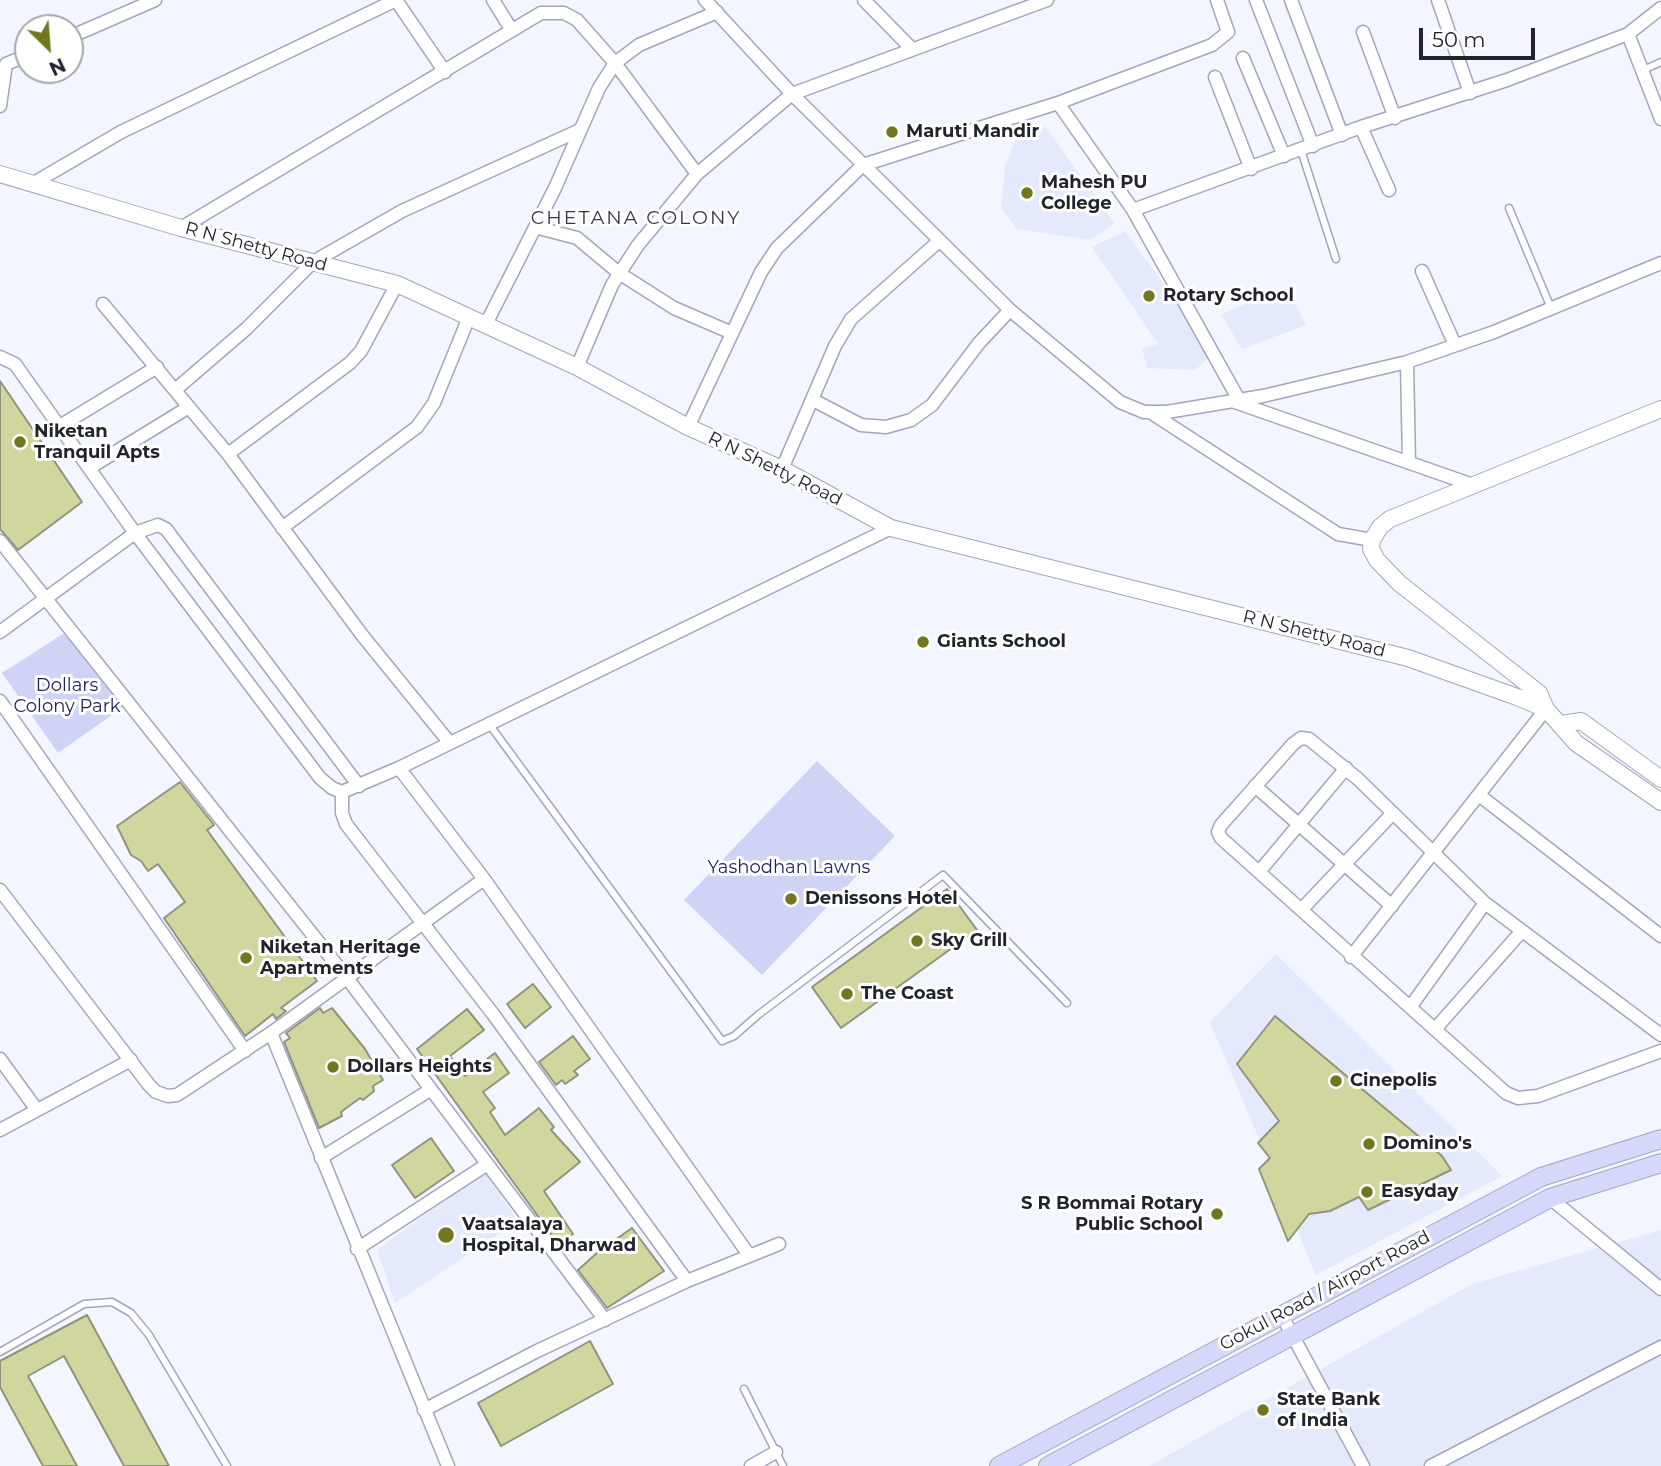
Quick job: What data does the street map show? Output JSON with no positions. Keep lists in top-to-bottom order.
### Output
{
  "streets": {
    "main road": ["Gokul Road / Airport Road"],
    "street": ["R N Shetty Road"]
  },
  "districts": ["CHETANA COLONY"],
  "parks": ["Dollars Colony Park", "Yashodhan Lawns"],
  "places": [
    "Maruti Mandir",
    "Mahesh PU College",
    "Rotary School",
    "Niketan Tranquil Apts",
    "Giants School",
    "Denissons Hotel",
    "Sky Grill",
    "Niketan Heritage Apartments",
    "The Coast",
    "Dollars Heights",
    "Cinepolis",
    "Domino's",
    "Easyday",
    "S R Bommai Rotary Public School",
    "Vaatsalaya Hospital, Dharwad",
    "State Bank of India"
  ],
  "scale_bar": "50 m",
  "north": "bottom right"
}
